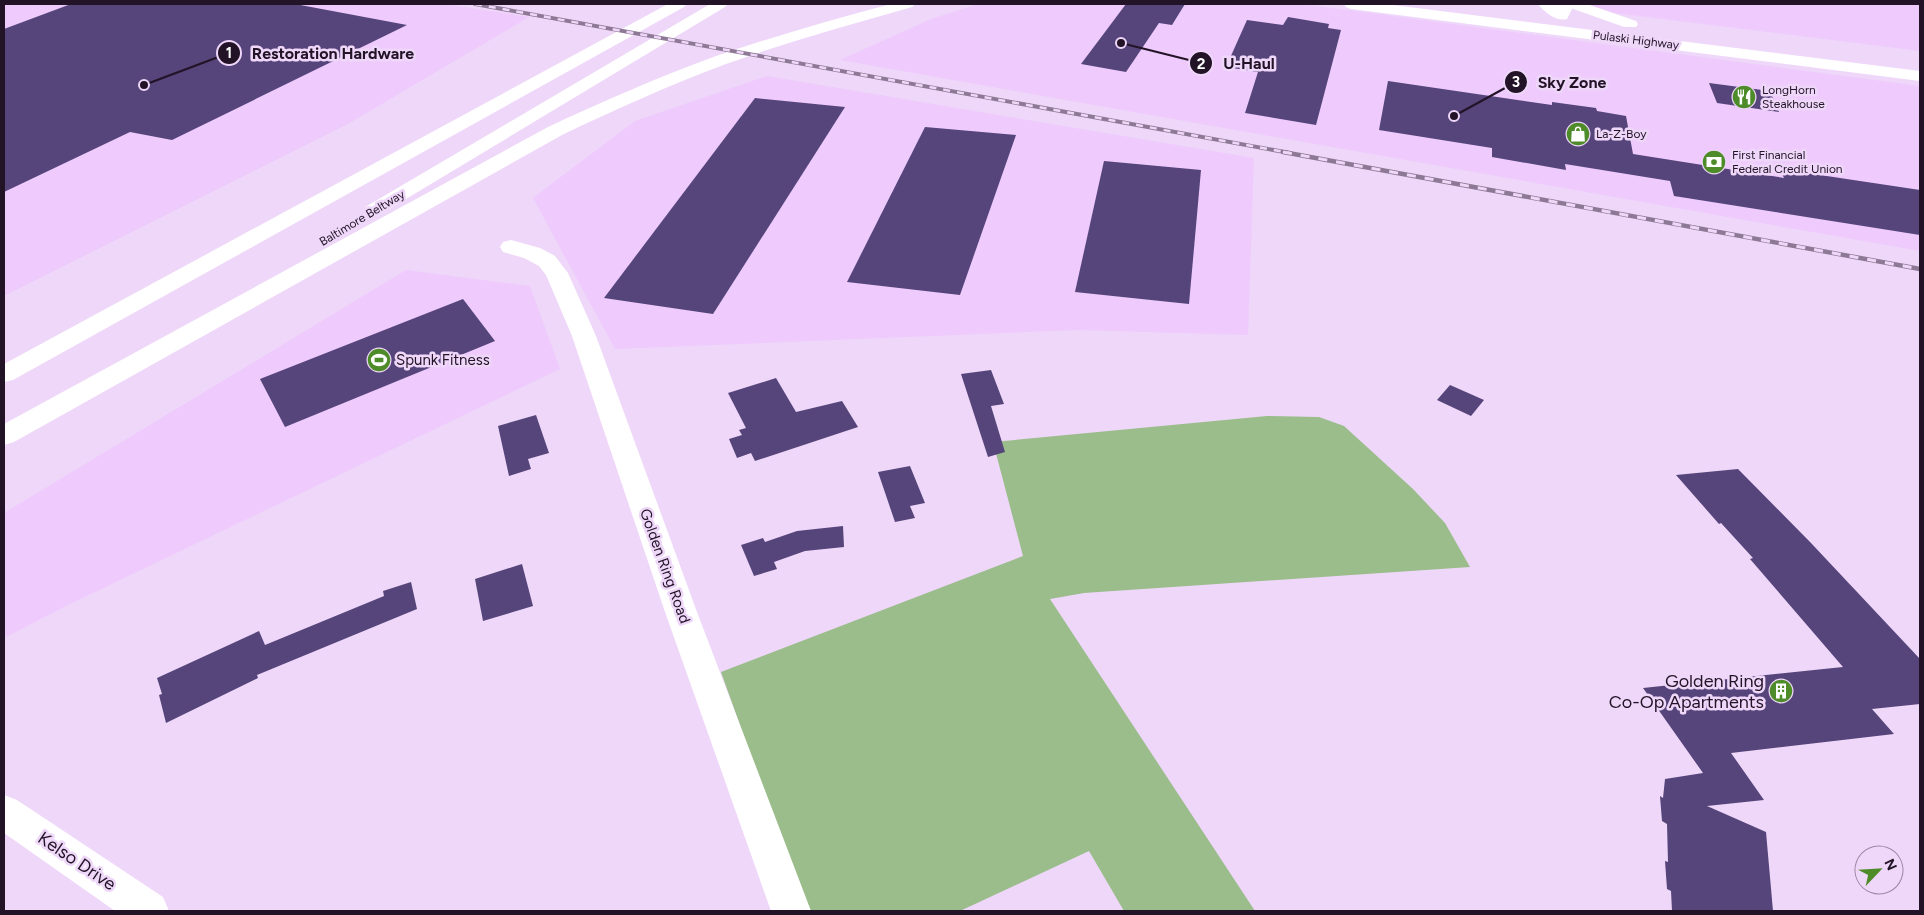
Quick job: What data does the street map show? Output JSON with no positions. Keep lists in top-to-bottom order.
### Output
{
  "streets": {
    "main road": [
      "Pulaski Highway",
      "Baltimore Beltway",
      "Golden Ring Road",
      "Kelso Drive"
    ]
  },
  "places": {
    "other": ["U-Haul", "Restoration Hardware", "Sky Zone"],
    "restaurant": ["LongHorn Steakhouse"],
    "shop": ["La-Z-Boy"],
    "bank": ["First Financial Federal Credit Union"],
    "sports": ["Spunk Fitness"],
    "building": ["Golden Ring Co-Op Apartments"]
  },
  "north": "top right"
}
